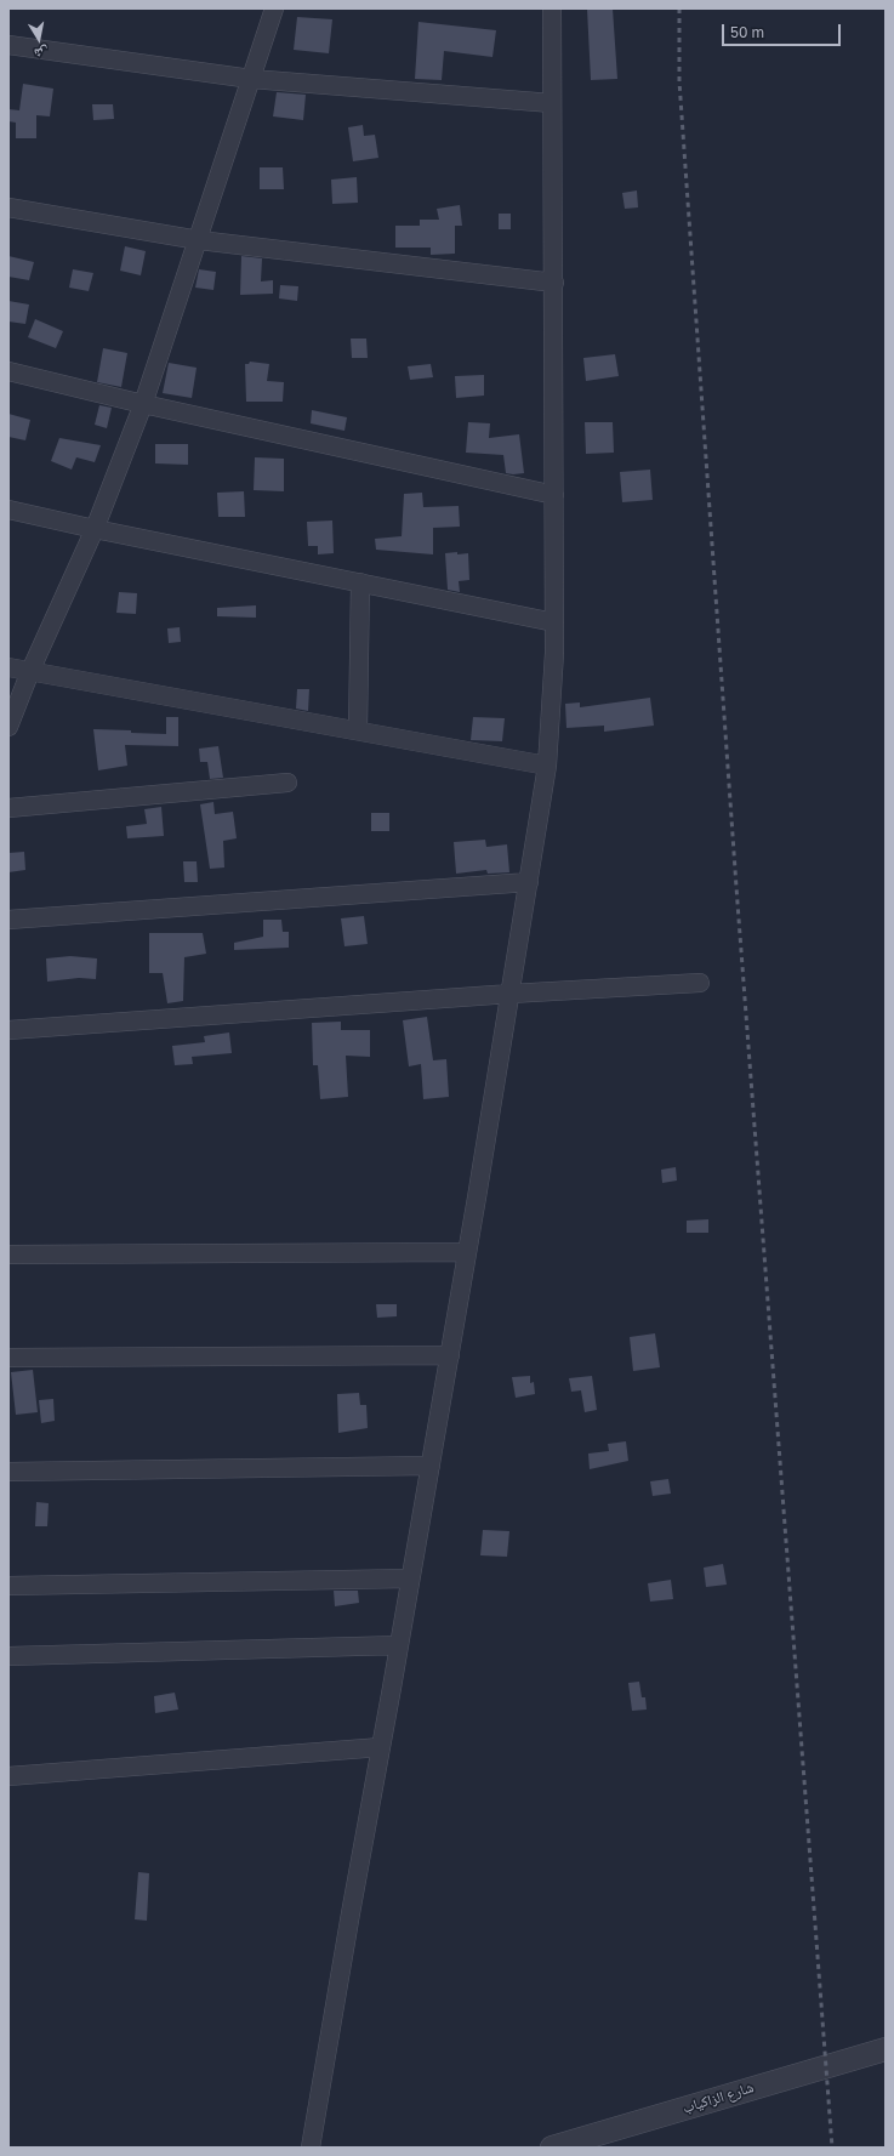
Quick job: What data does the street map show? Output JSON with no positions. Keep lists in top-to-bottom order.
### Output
{
  "streets": {
    "street": ["شارع الزاكياب"]
  },
  "scale_bar": "50 m",
  "north": "bottom"
}
